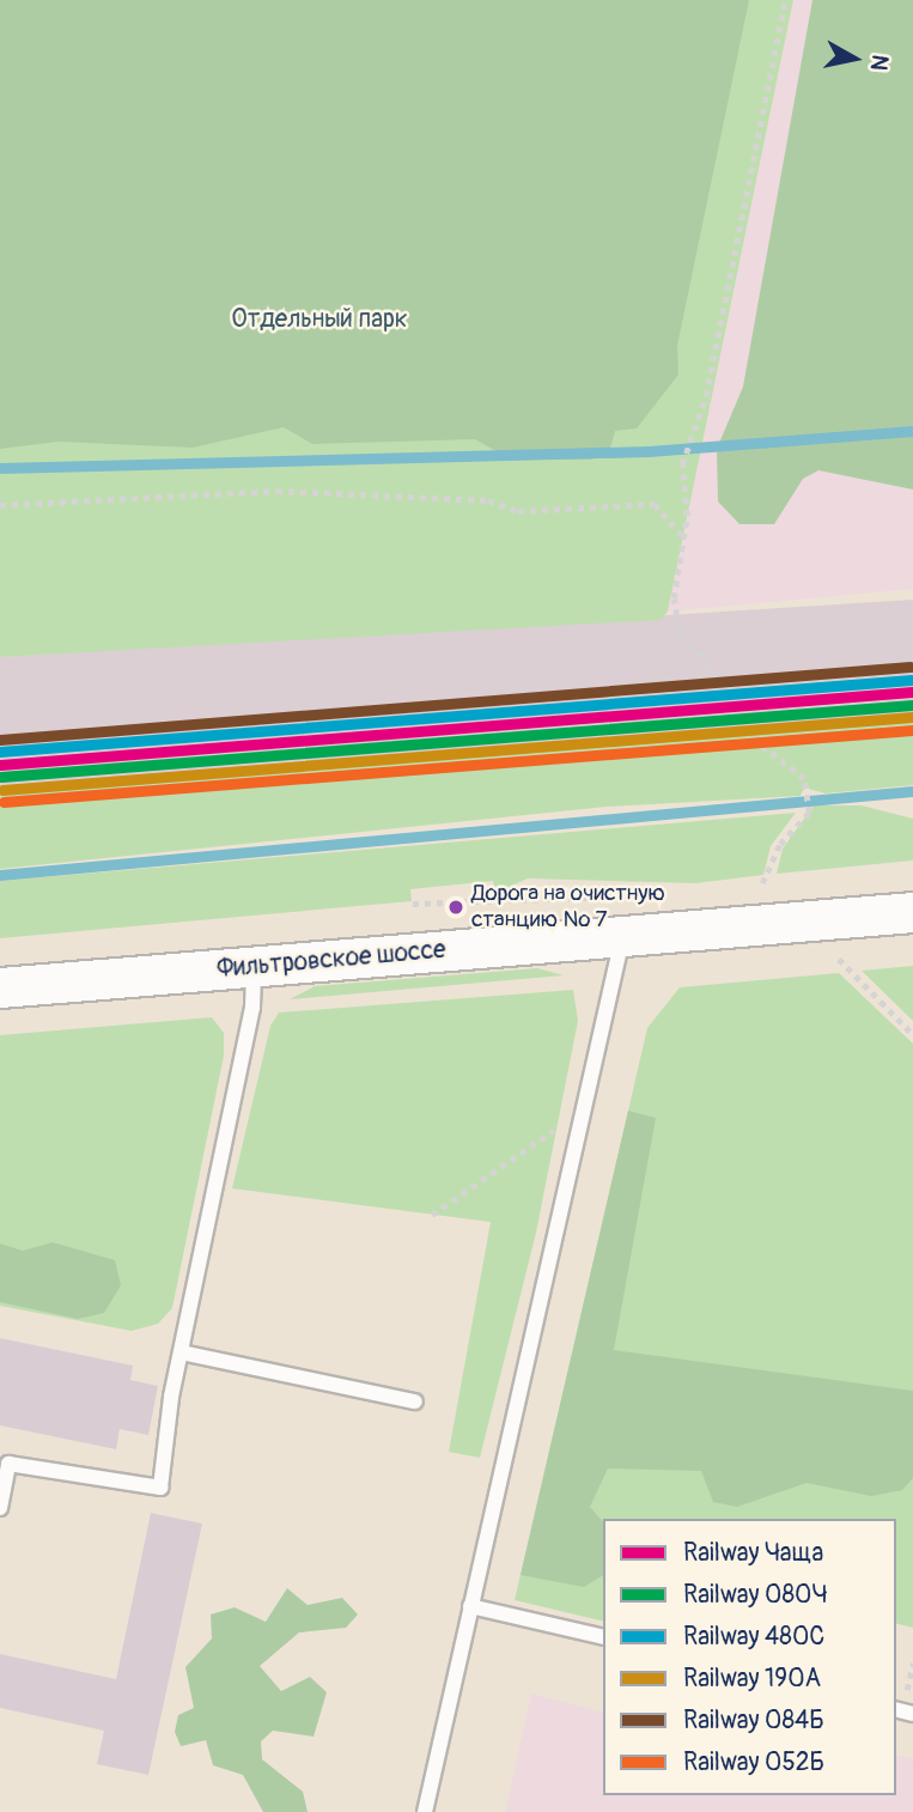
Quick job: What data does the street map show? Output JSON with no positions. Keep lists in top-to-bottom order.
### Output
{
  "streets": {
    "main road": ["Фильтровское шоссе"]
  },
  "parks": ["Отдельный парк"],
  "places": ["Дорога на очистную станцию № 7"],
  "lines": [
    "rail line 084Б",
    "rail line 480С",
    "rail line Чаща",
    "rail line 080Ч",
    "rail line 190А",
    "rail line 052Б"
  ],
  "legend": [
    "Railway Чаща",
    "Railway 080Ч",
    "Railway 480С",
    "Railway 190А",
    "Railway 084Б",
    "Railway 052Б"
  ],
  "north": "right"
}
